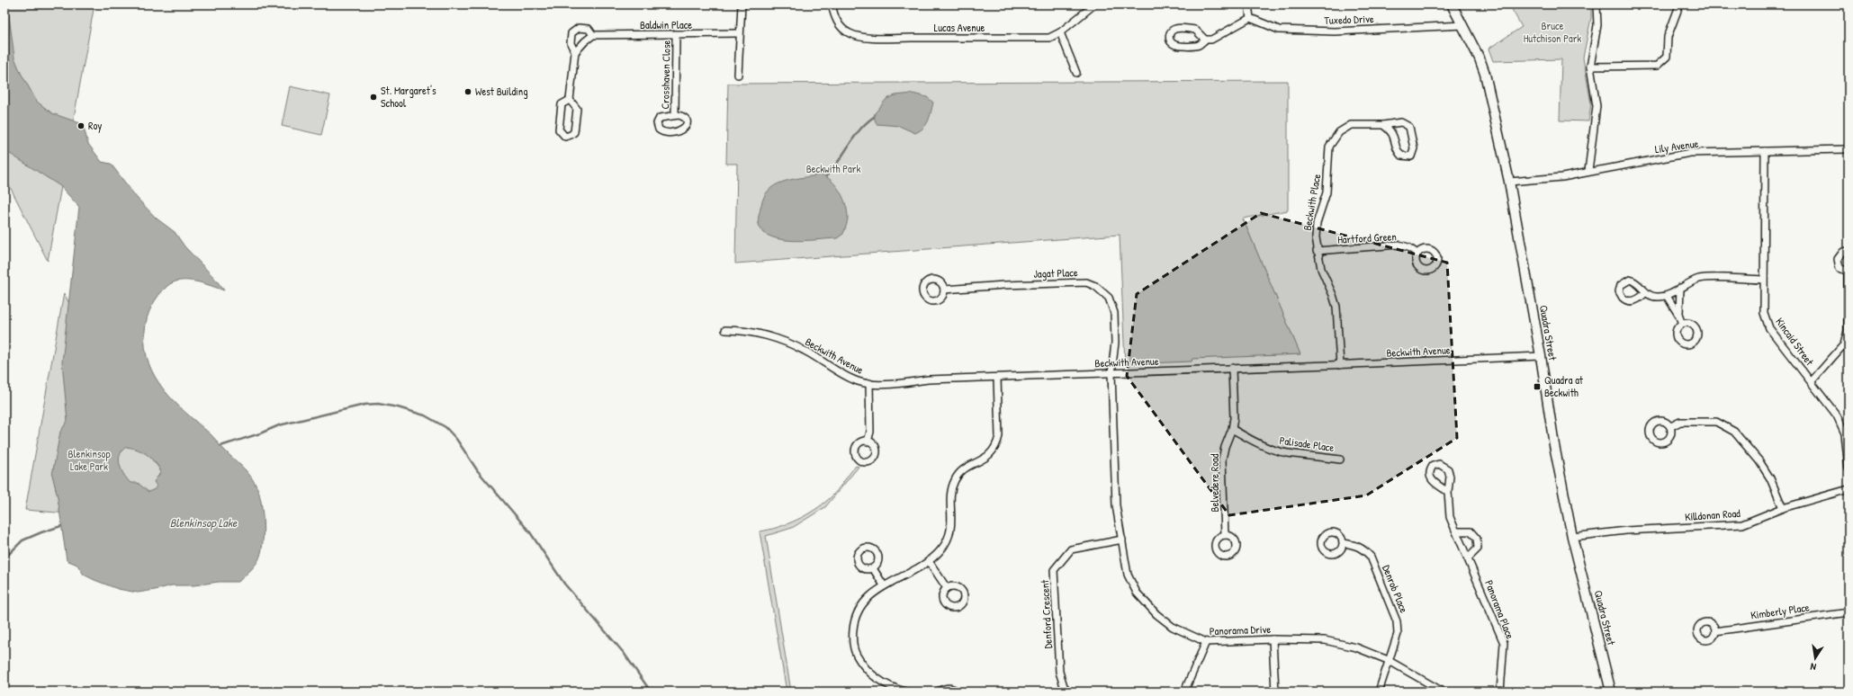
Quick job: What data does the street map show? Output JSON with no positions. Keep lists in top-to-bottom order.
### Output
{
  "streets": {
    "main road": ["Quadra Street"],
    "street": [
      "Tuxedo Drive",
      "Baldwin Place",
      "Lucas Avenue",
      "Crosshaven Close",
      "Lily Avenue",
      "Beckwith Place",
      "Hartford Green",
      "Jagat Place",
      "Kincaid Street",
      "Beckwith Avenue",
      "Palisade Place",
      "Belvedere Road",
      "Killdonan Road",
      "Denrob Place",
      "Panorama Place",
      "Kimberly Place",
      "Denford Crescent",
      "Panorama Drive"
    ]
  },
  "crossings": [
    ["Tuxedo Drive", "Quadra Street"],
    ["Baldwin Place", "Crosshaven Close"],
    ["Lily Avenue", "Quadra Street"],
    ["Lily Avenue", "Kincaid Street"],
    ["Beckwith Place", "Hartford Green"],
    ["Beckwith Place", "Beckwith Avenue"],
    ["Jagat Place", "Beckwith Avenue"],
    ["Jagat Place", "Panorama Drive"],
    ["Quadra Street", "Beckwith Avenue"],
    ["Quadra Street", "Killdonan Road"],
    ["Beckwith Avenue", "Belvedere Road"],
    ["Beckwith Avenue", "Panorama Drive"],
    ["Palisade Place", "Belvedere Road"],
    ["Denrob Place", "Panorama Drive"],
    ["Denford Crescent", "Panorama Drive"]
  ],
  "water": ["Blenkinsop Lake"],
  "parks": ["Bruce Hutchison Park", "Beckwith Park", "Blenkinsop Lake Park"],
  "places": {
    "other": ["West Building", "St. Margaret's School", "Roy"],
    "transit": ["Quadra at Beckwith"]
  },
  "north": "bottom"
}
